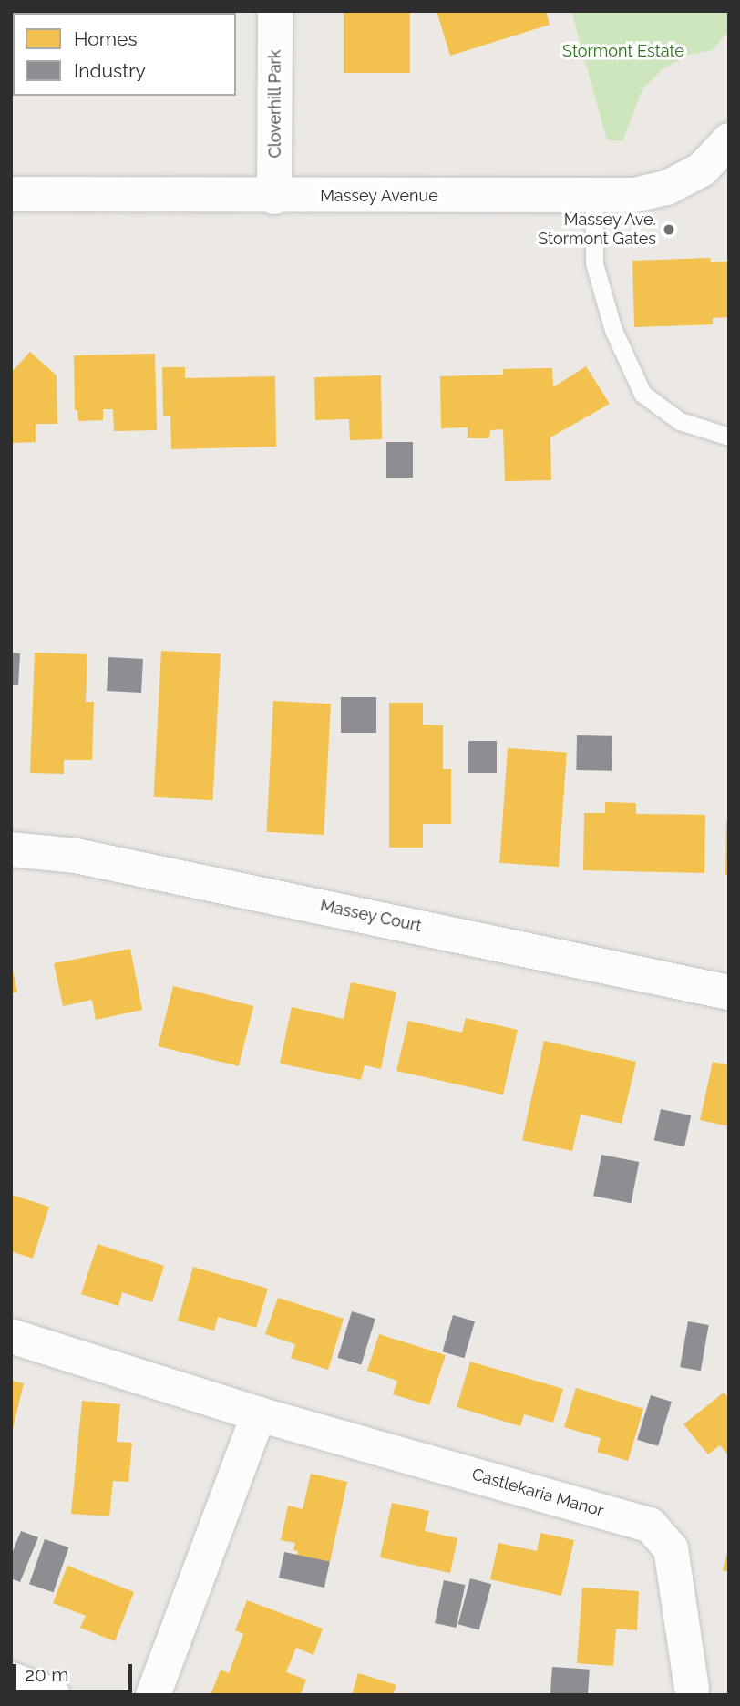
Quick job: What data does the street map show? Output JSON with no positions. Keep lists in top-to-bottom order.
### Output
{
  "streets": {
    "street": [
      "Cloverhill Park",
      "Massey Avenue",
      "Massey Court",
      "Castlekaria Manor"
    ]
  },
  "crossings": [
    ["Cloverhill Park", "Massey Avenue"]
  ],
  "parks": ["Stormont Estate"],
  "places": ["Massey Ave. Stormont Gates"],
  "legend": ["Homes", "Industry"],
  "scale_bar": "20 m"
}
